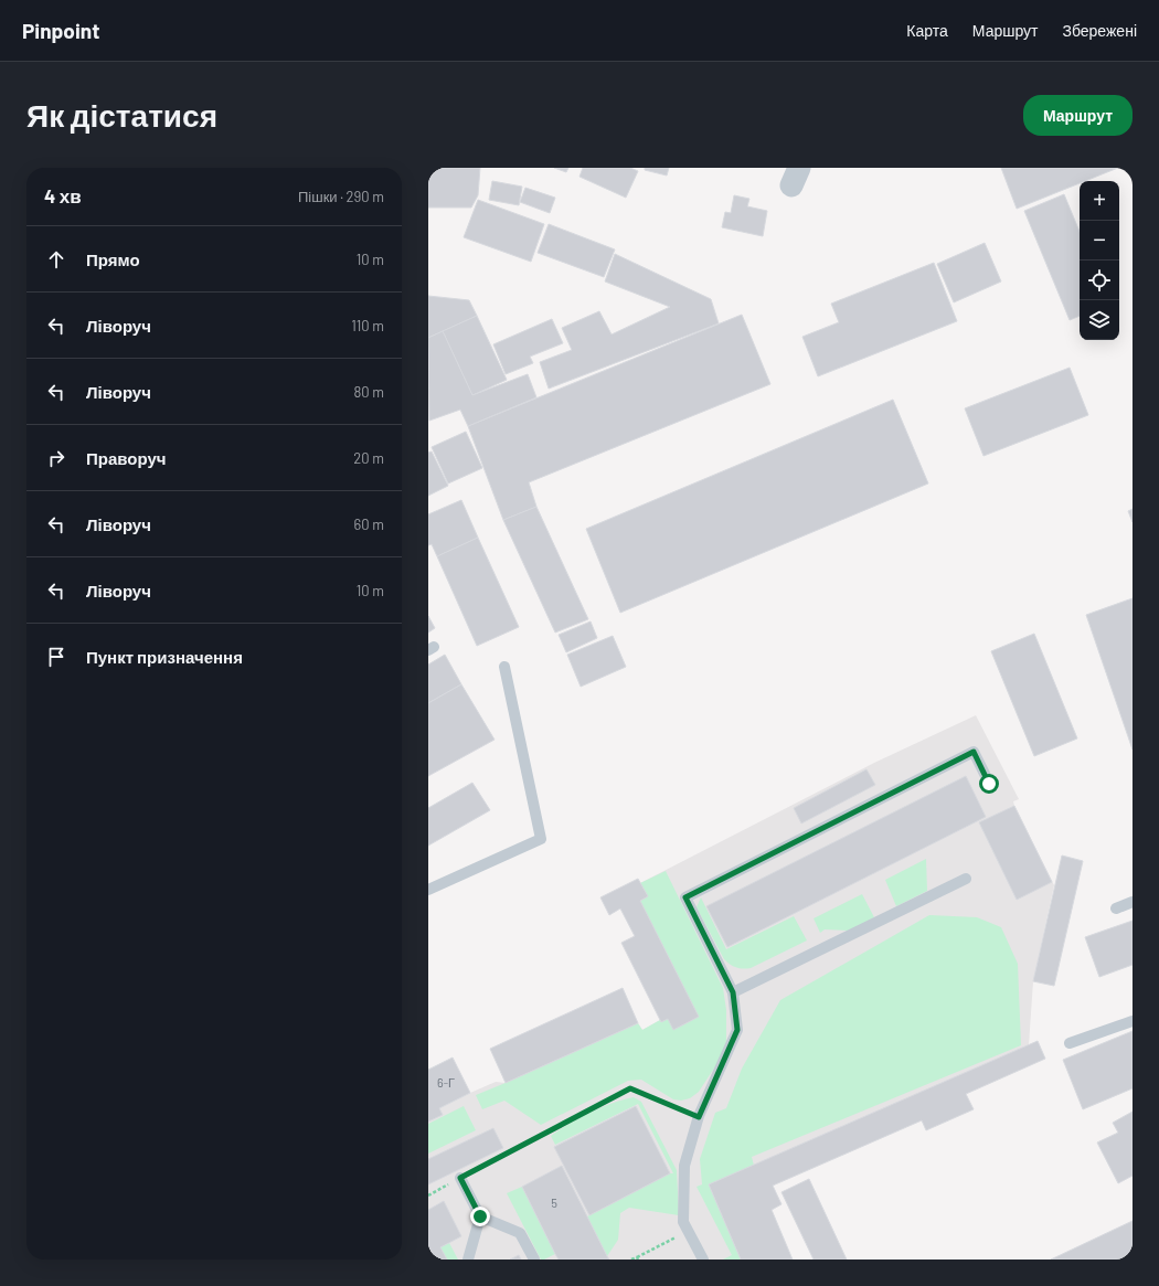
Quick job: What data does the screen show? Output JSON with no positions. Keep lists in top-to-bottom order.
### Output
{
  "house_numbers": ["6-Г", "5"],
  "page": {
    "header": "Pinpoint",
    "nav": ["Карта", "Маршрут", "Збережені"],
    "buttons": "Маршрут",
    "title": "Як дістатися",
    "heading": ["4 хв", "Пішки · 290 m"],
    "map_buttons": ["+", "−"],
    "list": [
      ["Прямо", "10 m"],
      ["Ліворуч", "110 m"],
      ["Ліворуч", "80 m"],
      ["Праворуч", "20 m"],
      ["Ліворуч", "60 m"],
      ["Ліворуч", "10 m"],
      "Пункт призначення"
    ]
  }
}
